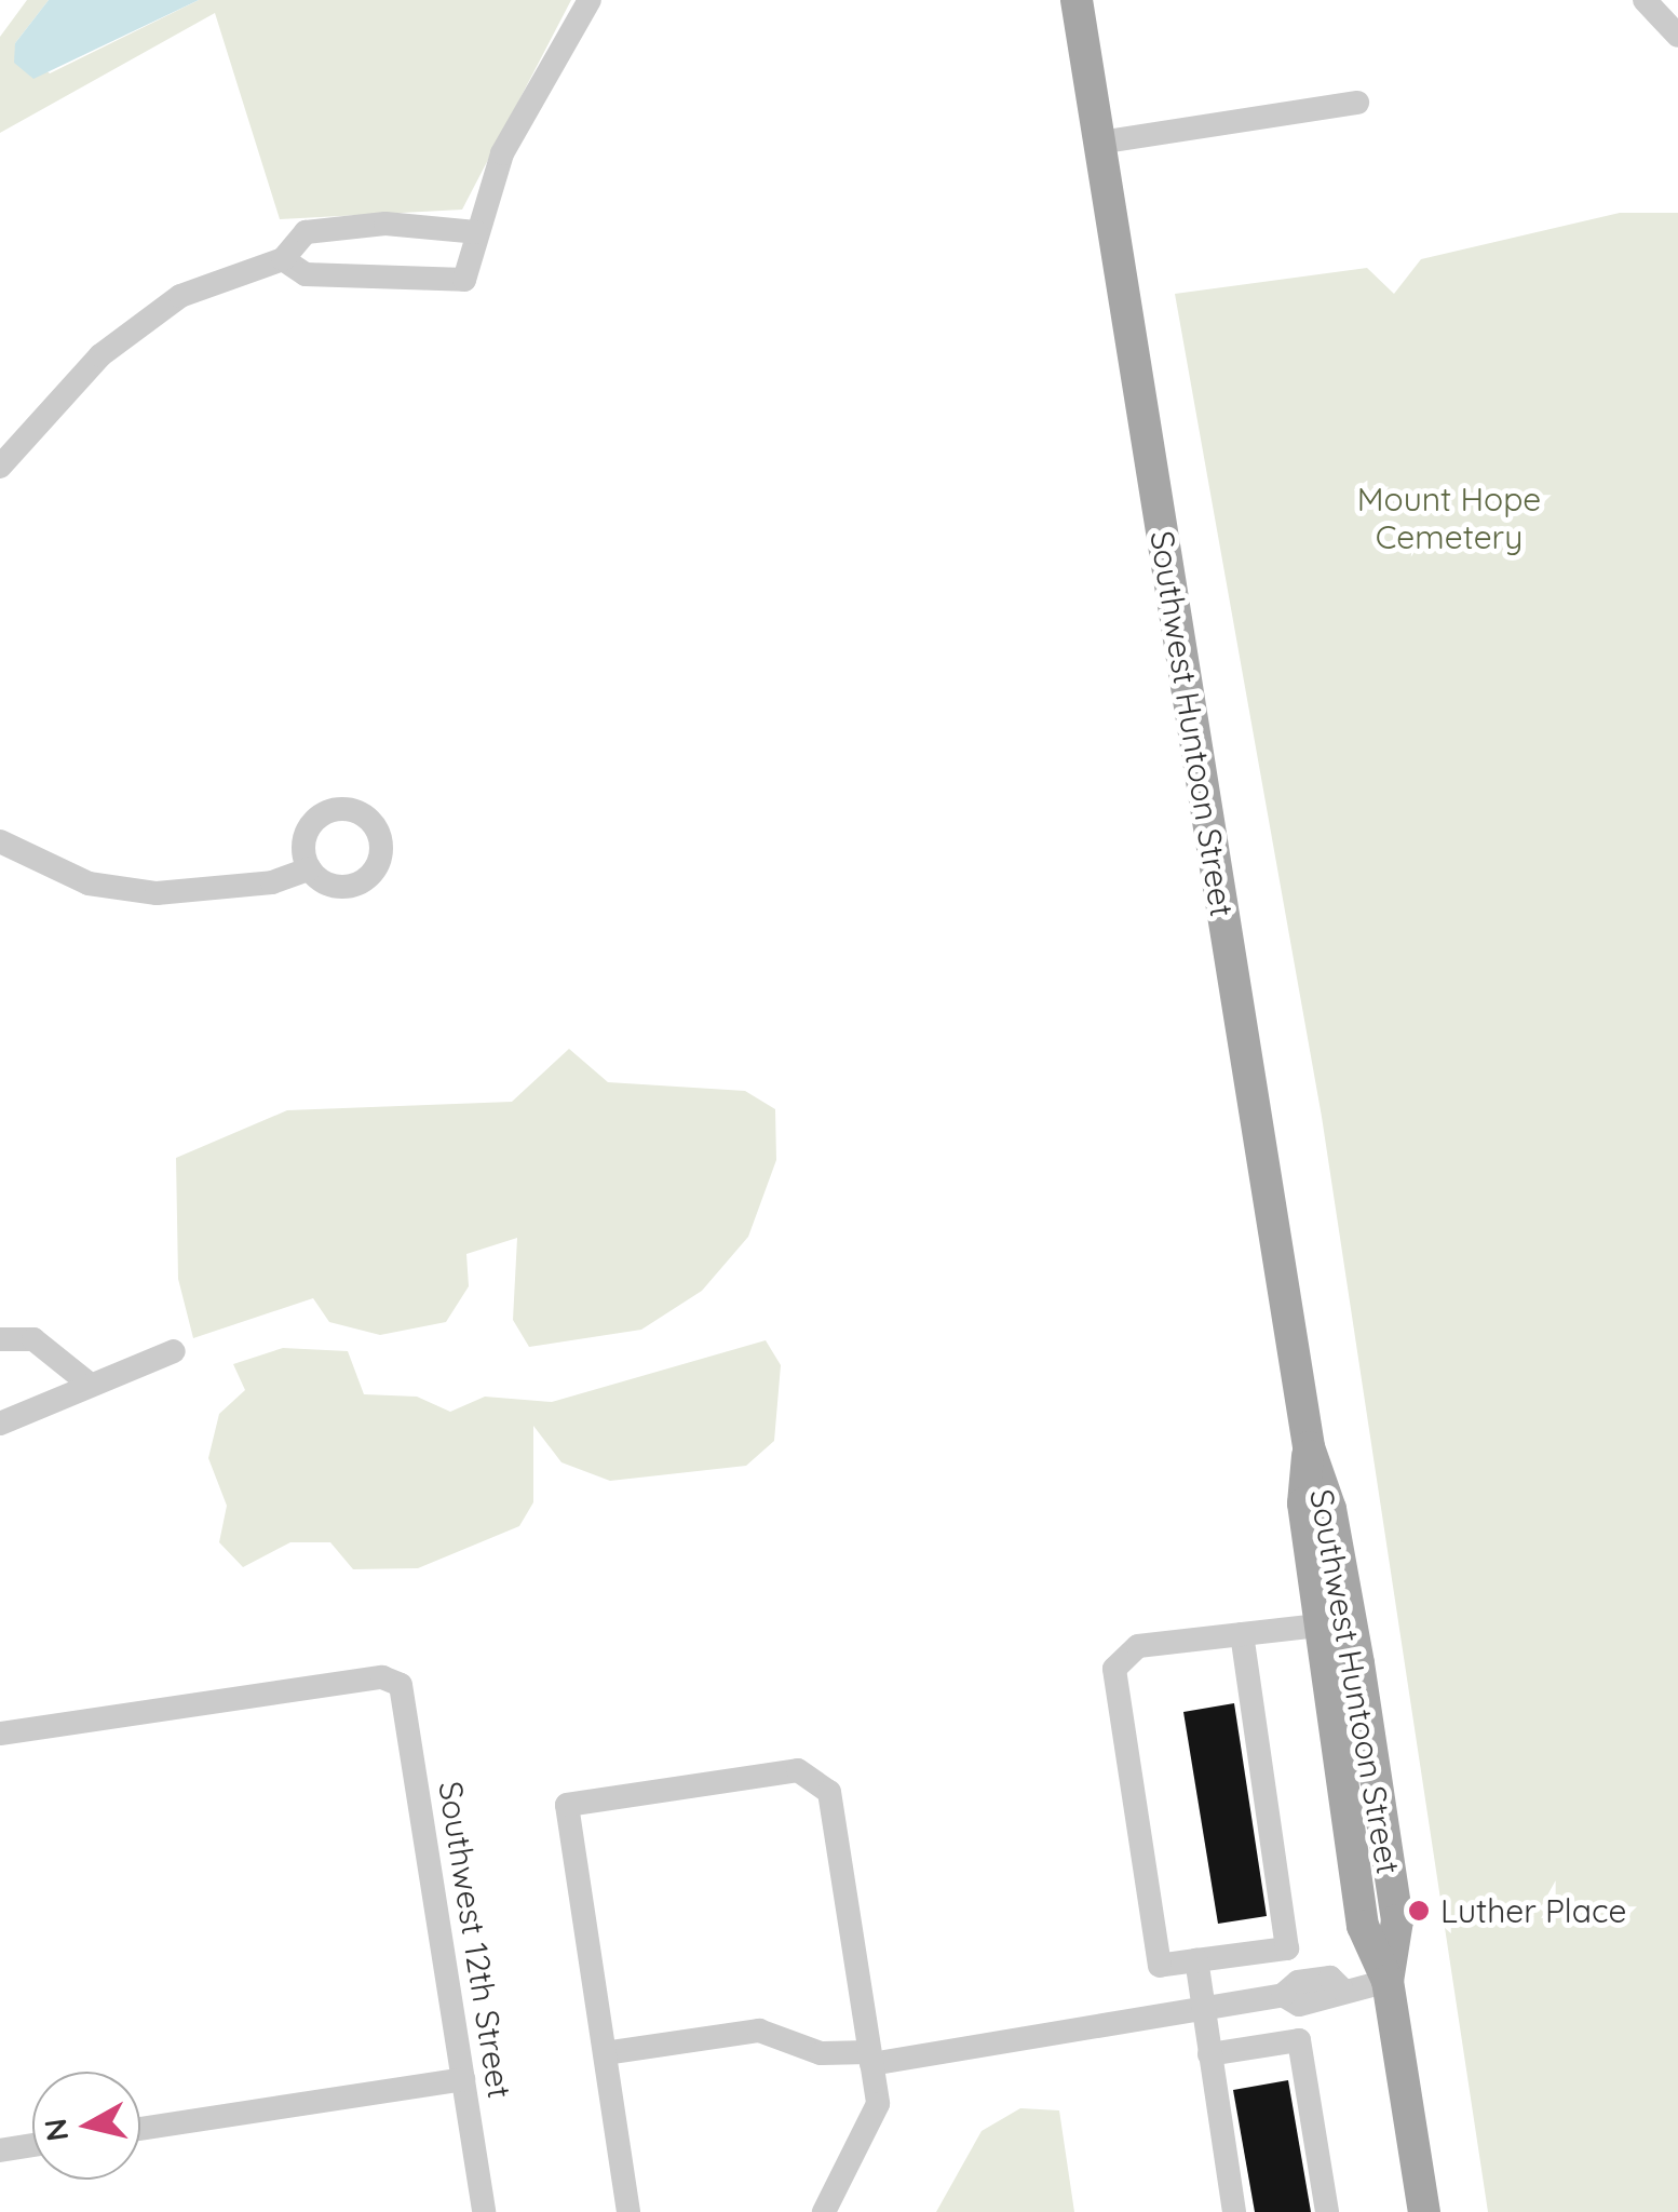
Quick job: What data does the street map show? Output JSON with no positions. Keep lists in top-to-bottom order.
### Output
{
  "streets": {
    "main road": ["Southwest Huntoon Street"],
    "street": ["Southwest 12th Street"]
  },
  "parks": ["Mount Hope Cemetery"],
  "places": ["Luther Place"],
  "north": "left"
}
